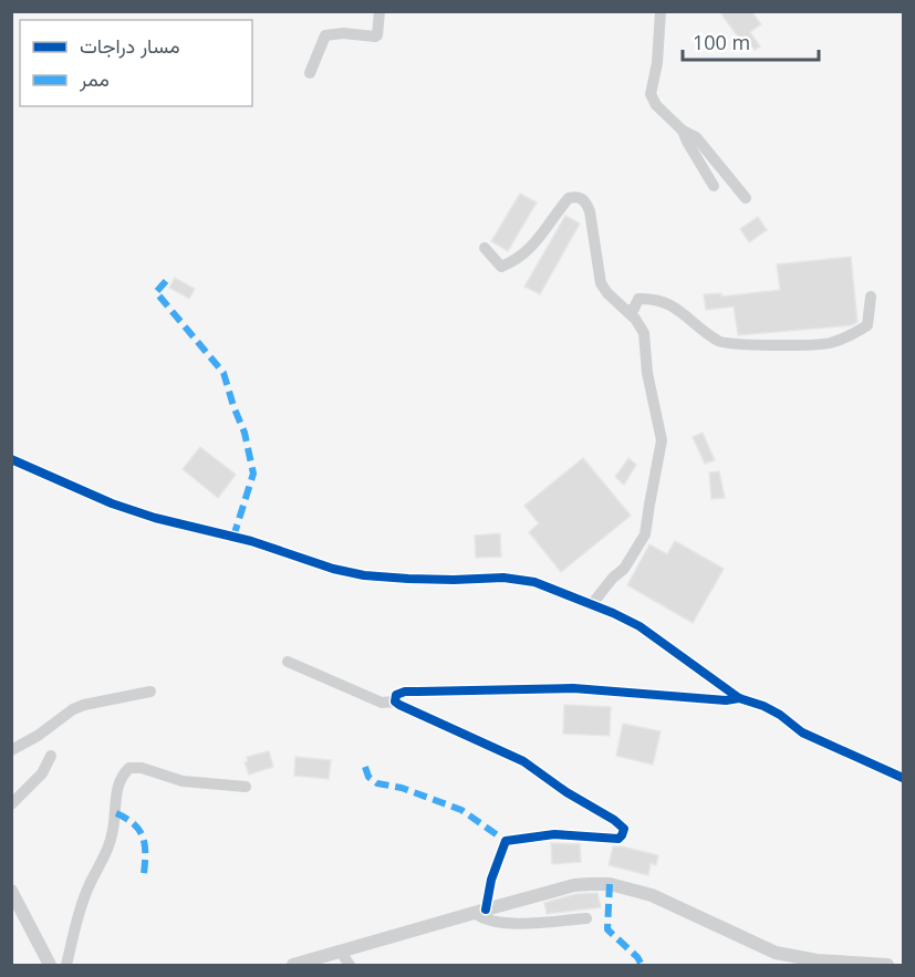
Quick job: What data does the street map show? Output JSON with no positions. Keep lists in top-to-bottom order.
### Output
{
  "legend": ["مسار دراجات", "ممر"],
  "scale_bar": "100 m"
}
